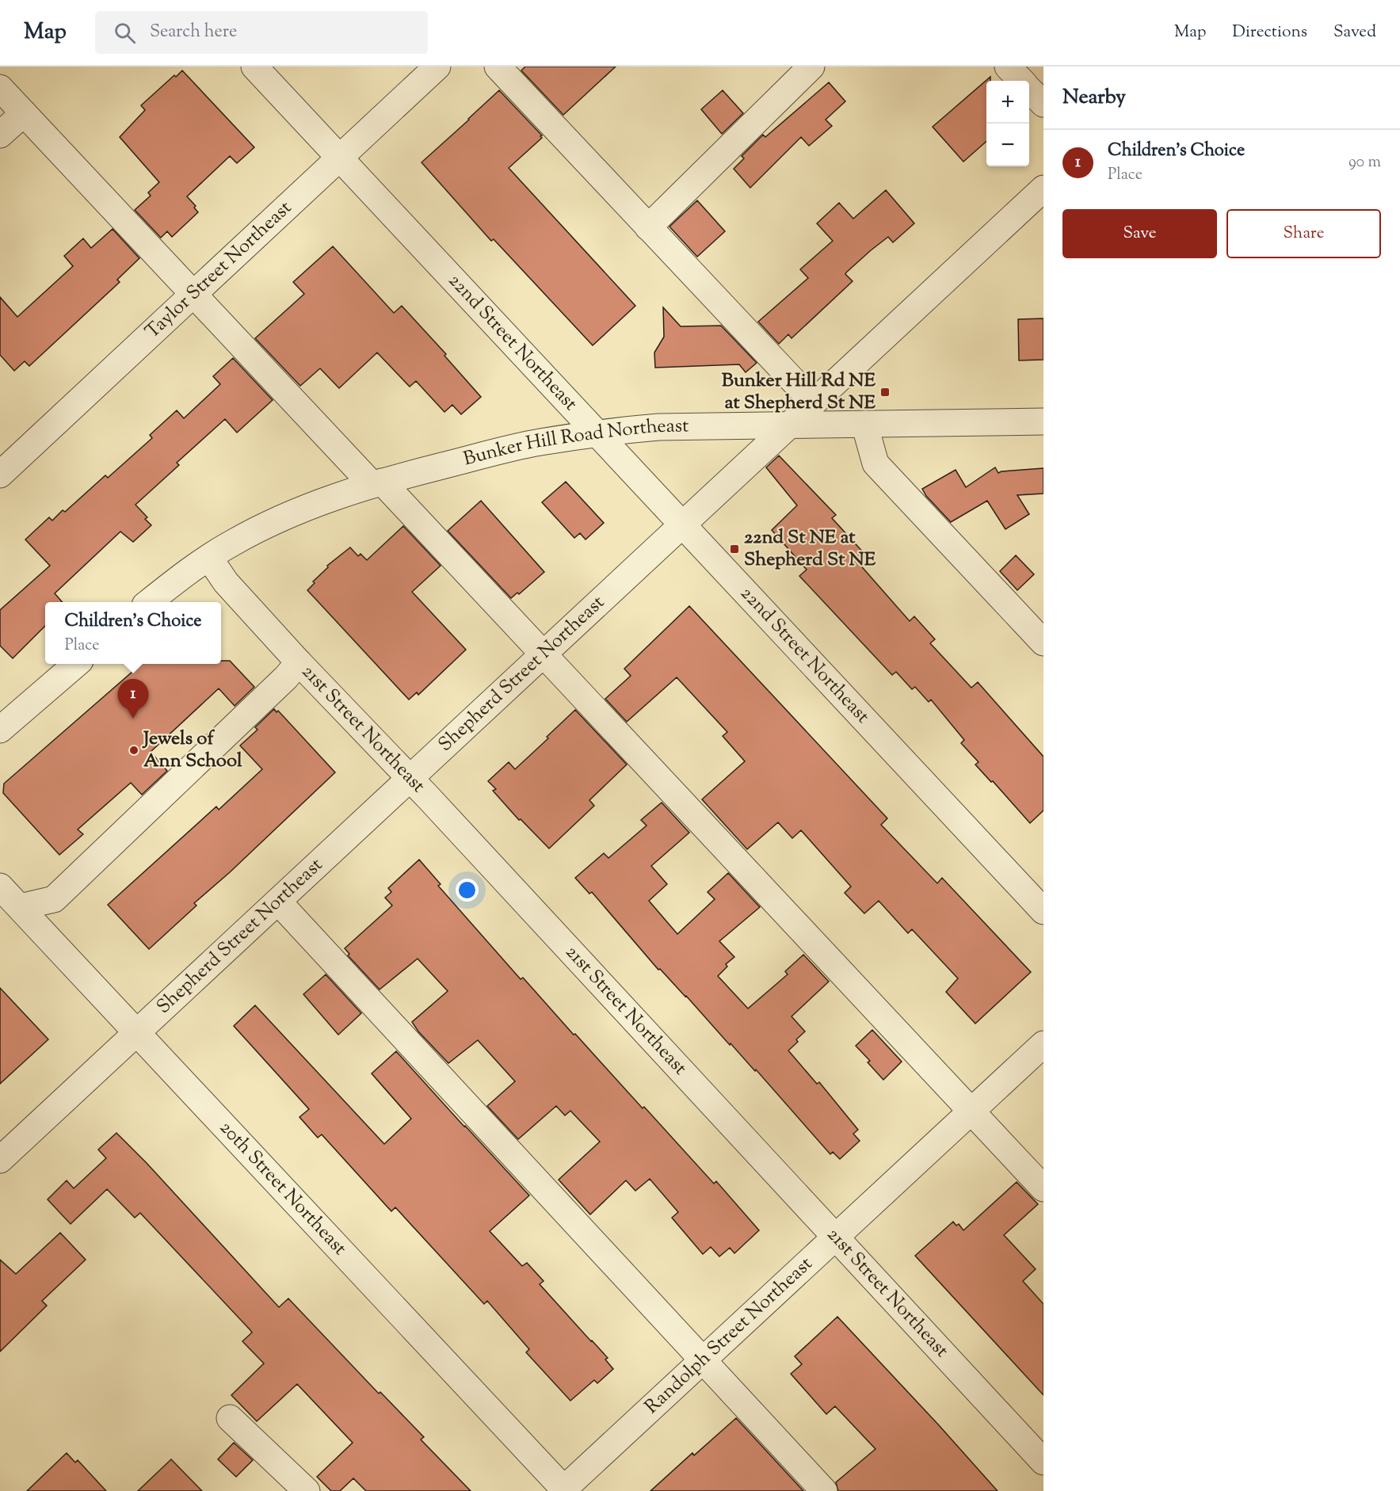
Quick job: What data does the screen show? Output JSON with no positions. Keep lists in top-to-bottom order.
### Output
{
  "streets": {
    "street": [
      "Taylor Street Northeast",
      "22nd Street Northeast",
      "Bunker Hill Road Northeast",
      "Shepherd Street Northeast",
      "21st Street Northeast",
      "20th Street Northeast",
      "Randolph Street Northeast"
    ]
  },
  "crossings": [
    ["Taylor Street Northeast", "22nd Street Northeast"],
    ["22nd Street Northeast", "Bunker Hill Road Northeast"],
    ["22nd Street Northeast", "Shepherd Street Northeast"],
    ["Bunker Hill Road Northeast", "Shepherd Street Northeast"],
    ["Bunker Hill Road Northeast", "21st Street Northeast"],
    ["Shepherd Street Northeast", "21st Street Northeast"],
    ["Shepherd Street Northeast", "20th Street Northeast"],
    ["21st Street Northeast", "Randolph Street Northeast"],
    ["20th Street Northeast", "Randolph Street Northeast"]
  ],
  "places": {
    "transit": ["Bunker Hill Rd NE at Shepherd St NE", "22nd St NE at Shepherd St NE"],
    "other": ["Jewels of Ann School"]
  },
  "page": {
    "header": "Map",
    "search": "Search here",
    "nav": ["Map", "Directions", "Saved"],
    "heading": "Nearby",
    "map_buttons": ["+", "−"],
    "list": [
      {
        "mark": "1",
        "name": "Children’s Choice",
        "note": "Place",
        "value": "90 m"
      }
    ],
    "buttons": ["Save", "Share"],
    "popup": ["Children’s Choice", "Place"],
    "pins": "1"
  }
}
